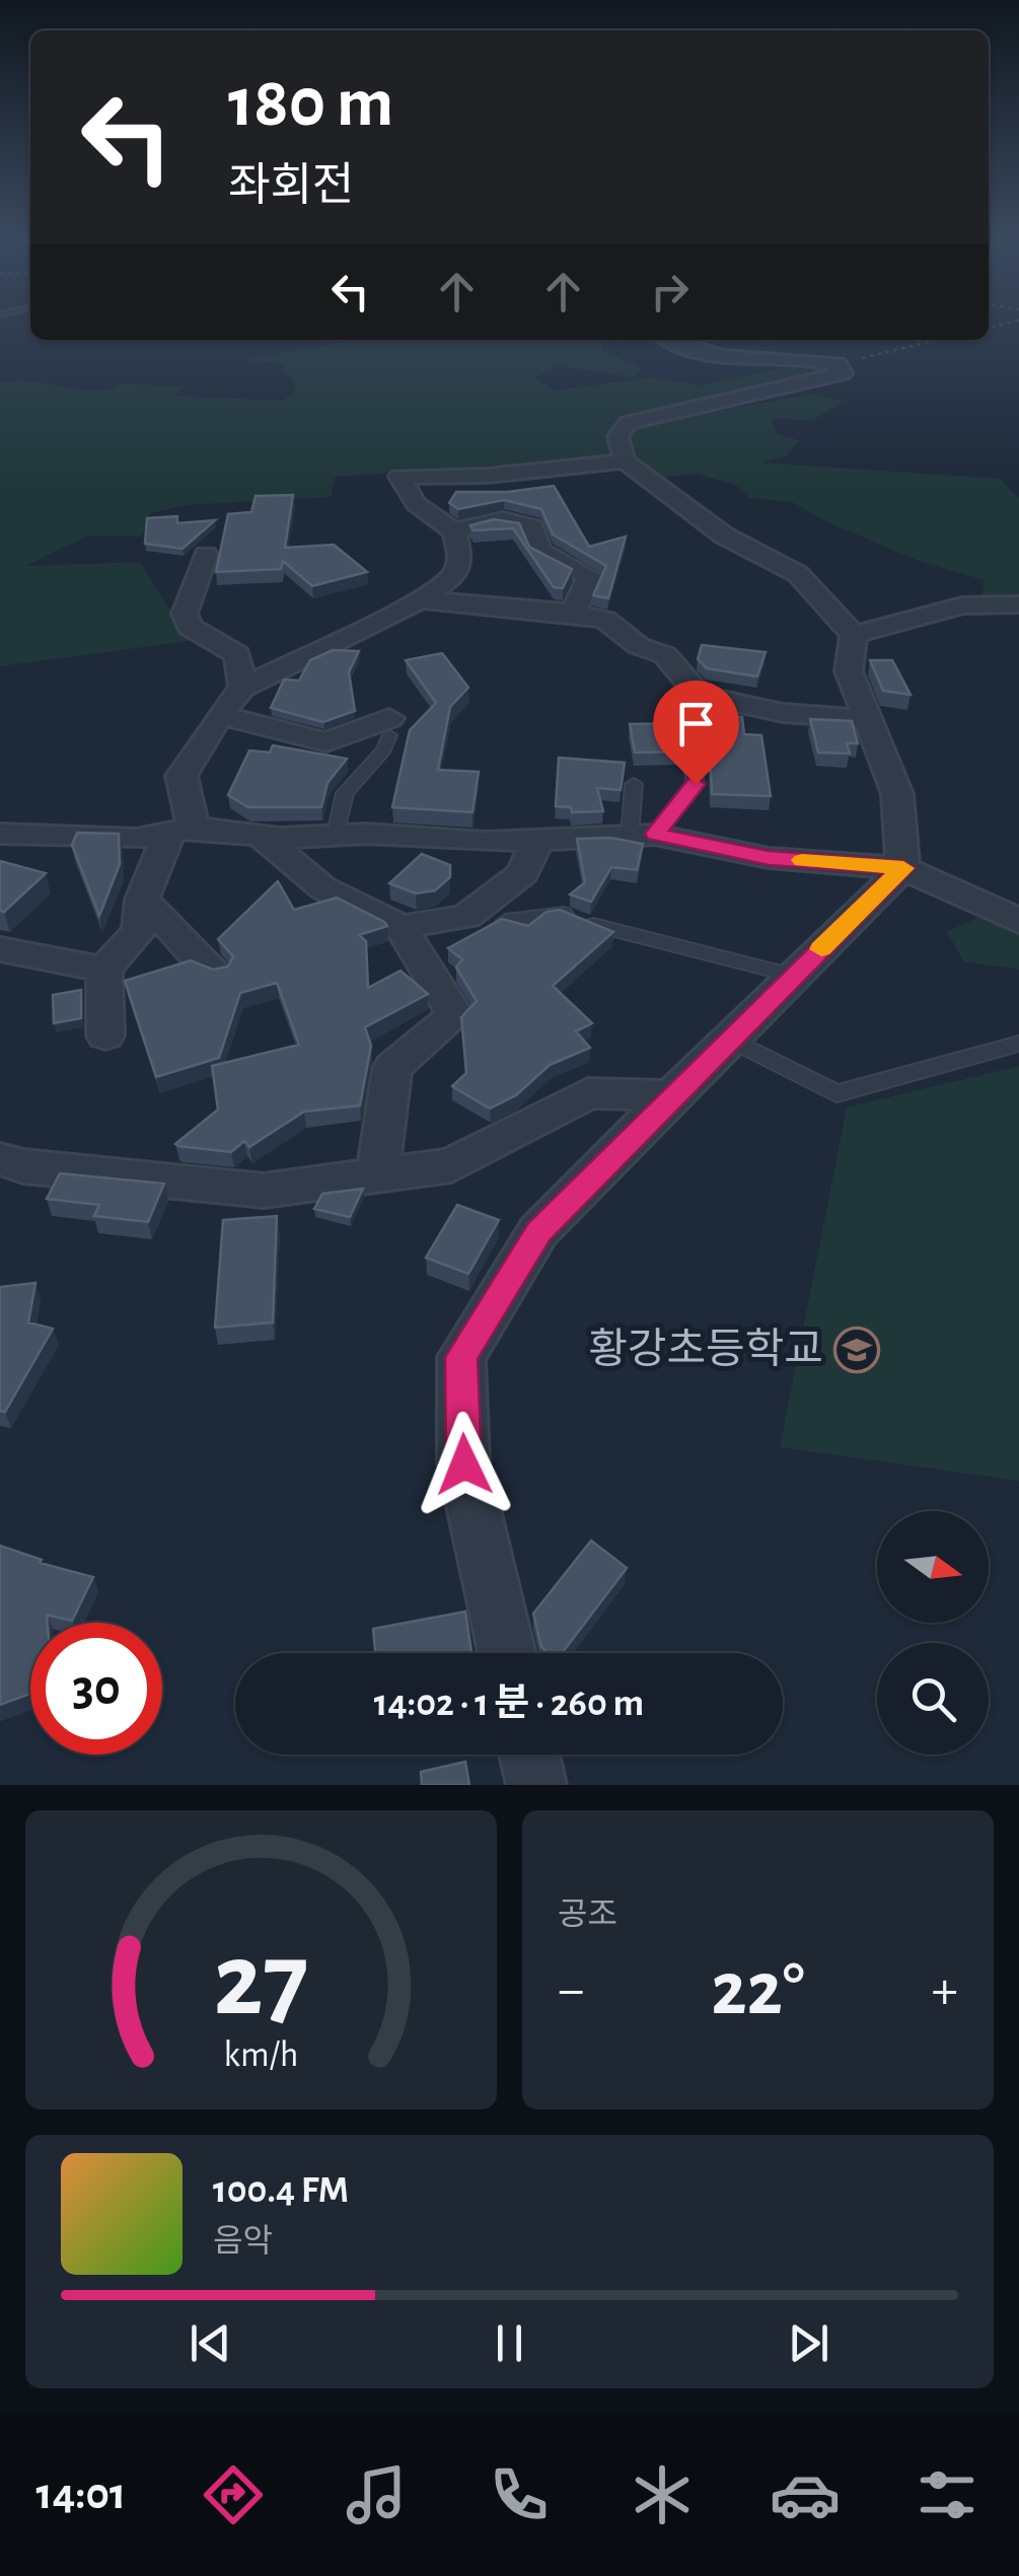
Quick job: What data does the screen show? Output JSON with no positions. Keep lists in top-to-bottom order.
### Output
{
  "places": {
    "school or university": ["황강초등학교"]
  },
  "north": "right",
  "page": {
    "turn": ["180 m", "좌회전"],
    "limit": "30",
    "trip": "14:02 · 1 분 · 260 m",
    "tile": "공조",
    "heat": ["−", "22°", "+"],
    "song": ["100.4 FM", "음악"],
    "tabs": "14:01",
    "gauge": ["27", "km/h"]
  }
}
